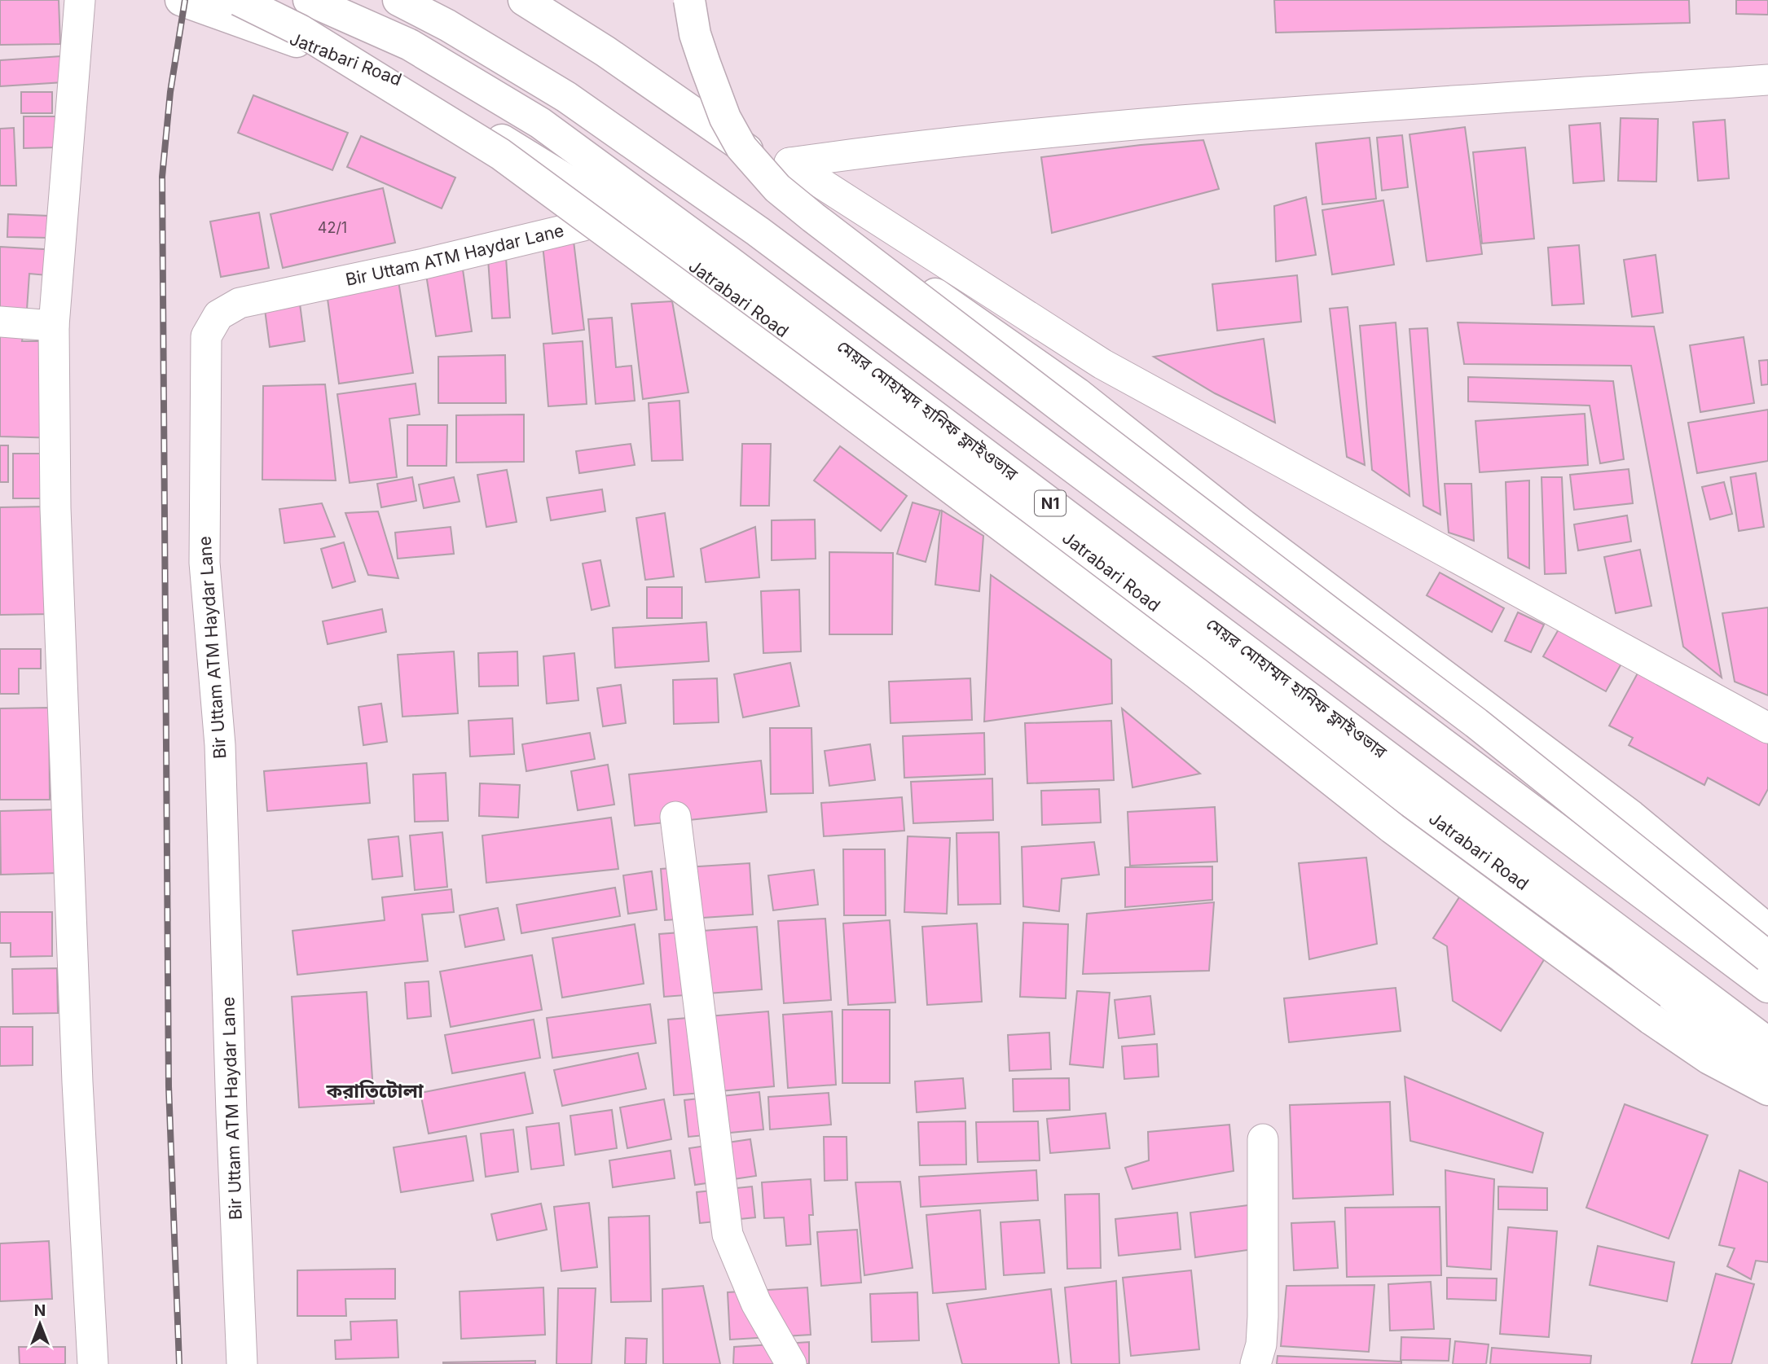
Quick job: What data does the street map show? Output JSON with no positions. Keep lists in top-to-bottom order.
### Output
{
  "streets": {
    "main road": ["Jatrabari Road", "মেয়র মোহাম্মদ হানিফ ফ্লাইওভার", "N1"],
    "street": ["Bir Uttam ATM Haydar Lane"]
  },
  "crossings": [
    ["Jatrabari Road", "Bir Uttam ATM Haydar Lane"]
  ],
  "districts": ["করাতিটোলা"],
  "house_numbers": ["42/1"],
  "north": "top"
}
